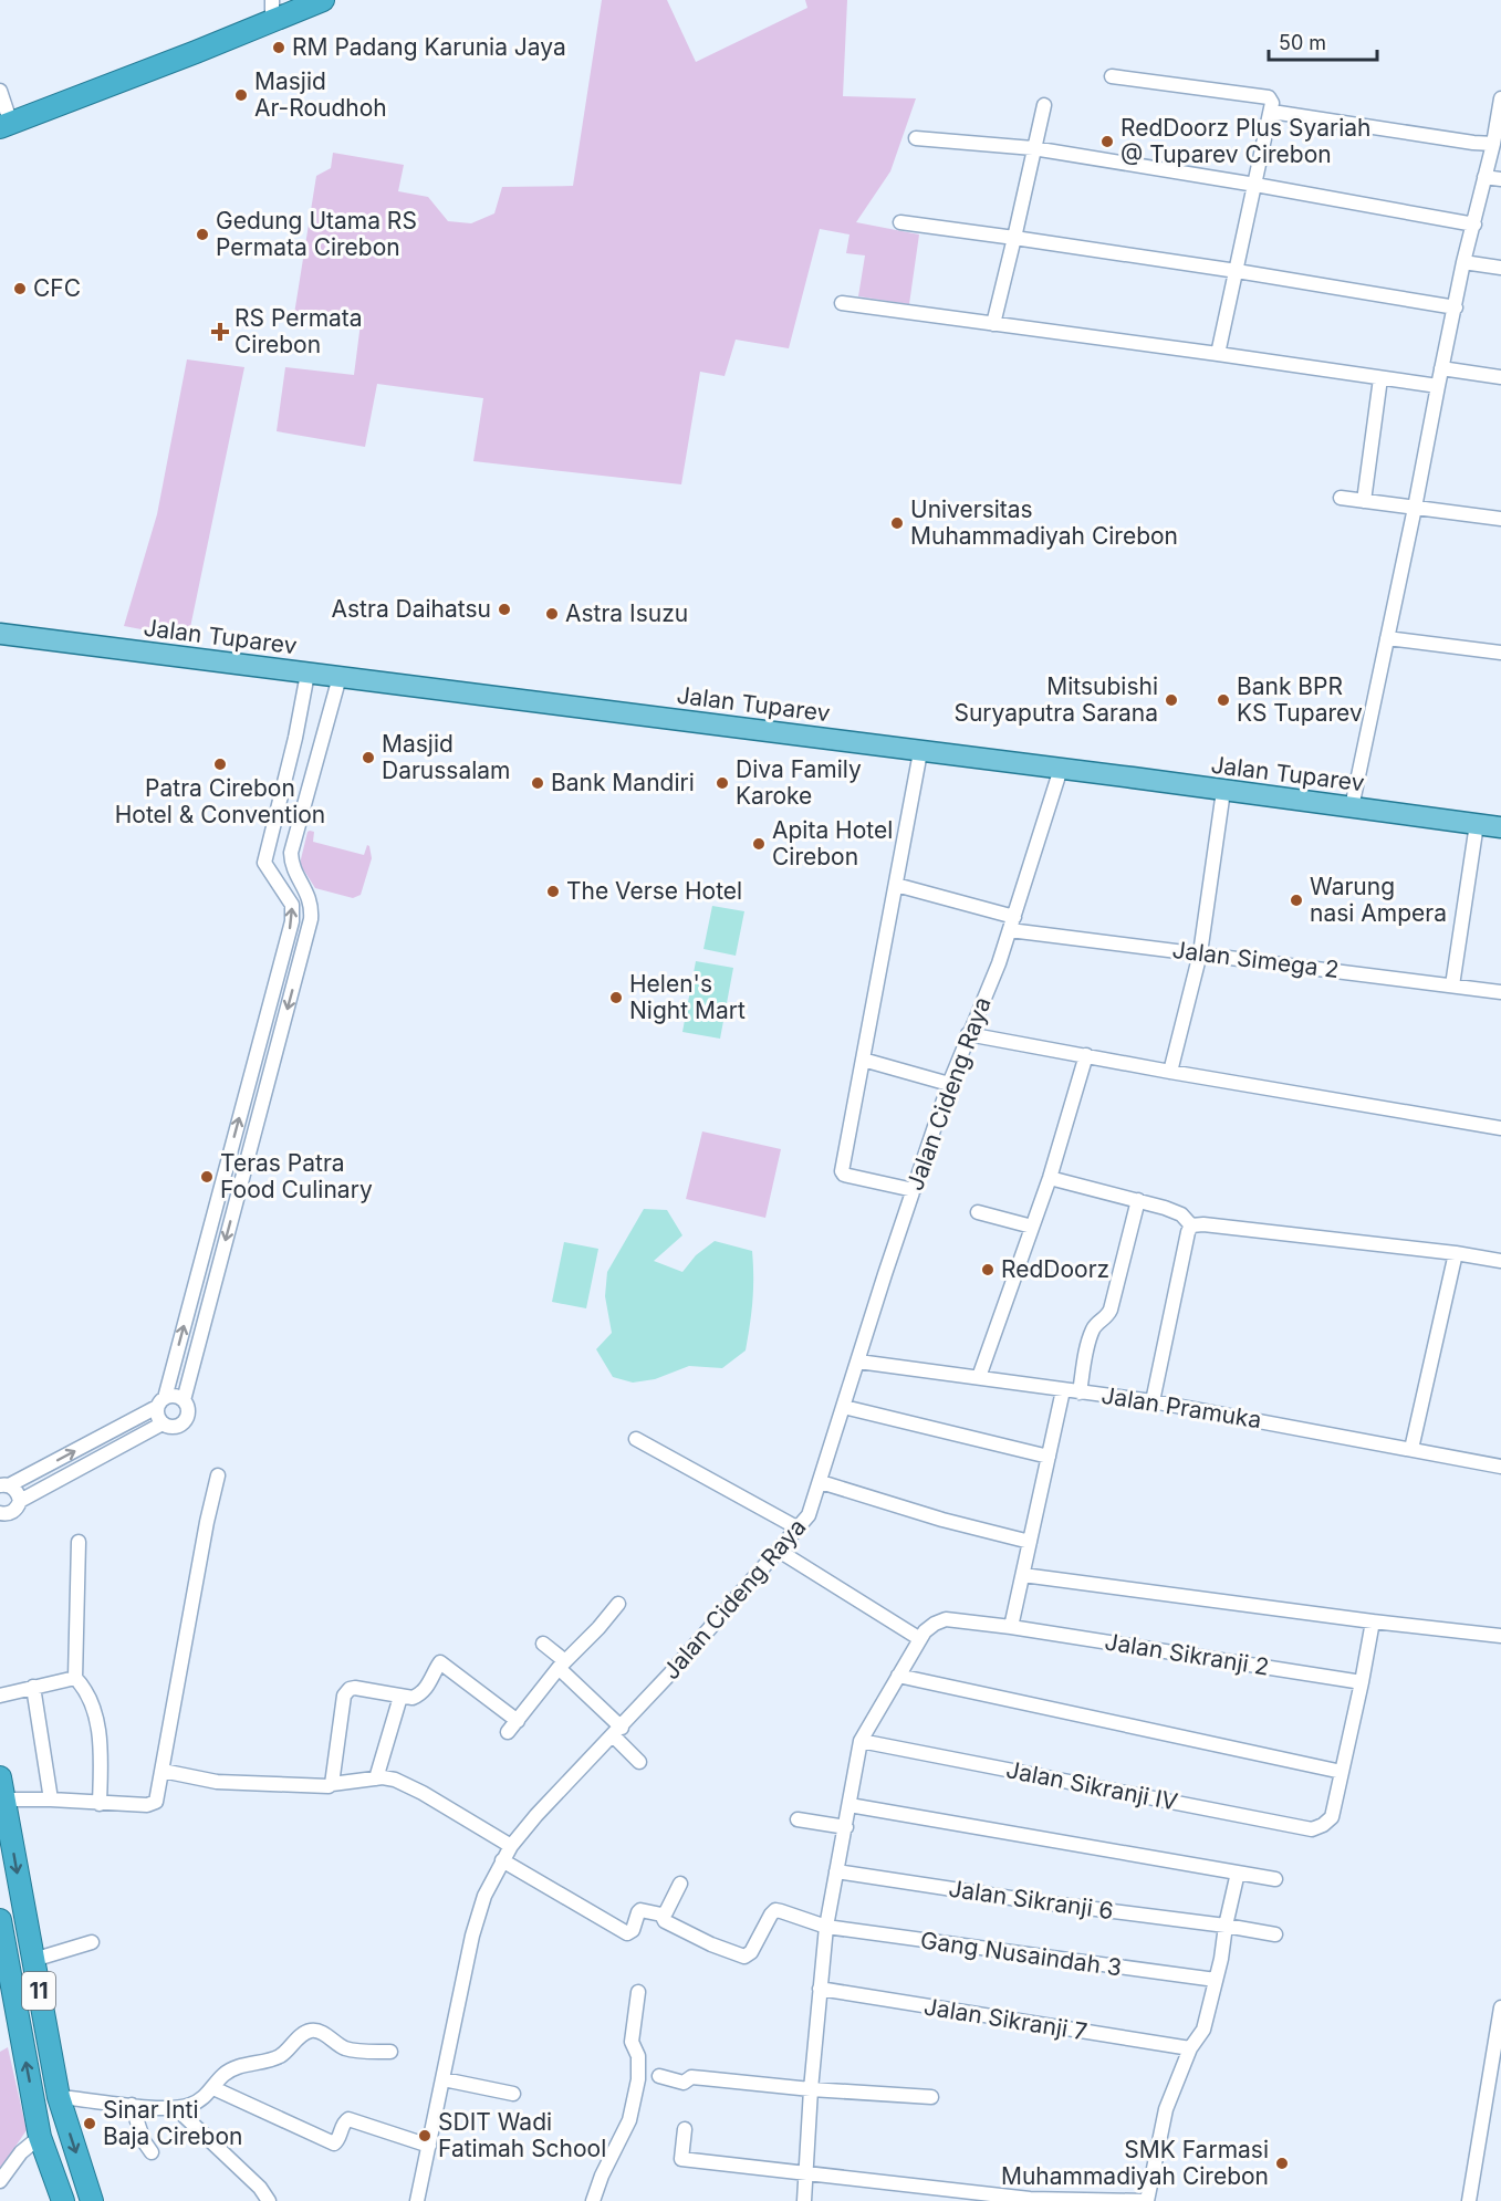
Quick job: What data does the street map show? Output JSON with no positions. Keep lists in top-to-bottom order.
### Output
{
  "streets": {
    "highway": ["11"],
    "main road": ["Jalan Tuparev"],
    "street": [
      "Jalan Simega 2",
      "Jalan Cideng Raya",
      "Jalan Pramuka",
      "Jalan Sikranji 2",
      "Jalan Sikranji IV",
      "Jalan Sikranji 6",
      "Gang Nusaindah 3",
      "Jalan Sikranji 7"
    ]
  },
  "crossings": [
    ["Jalan Tuparev", "Jalan Cideng Raya"],
    ["Jalan Simega 2", "Jalan Cideng Raya"],
    ["Jalan Cideng Raya", "Jalan Pramuka"]
  ],
  "places": {
    "other": [
      "RM Padang Karunia Jaya",
      "Masjid Ar-Roudhoh",
      "RedDoorz Plus Syariah @ Tuparev Cirebon",
      "Gedung Utama RS Permata Cirebon",
      "CFC",
      "Universitas Muhammadiyah Cirebon",
      "Astra Daihatsu",
      "Astra Isuzu",
      "Mitsubishi Suryaputra Sarana",
      "Bank BPR KS Tuparev",
      "Masjid Darussalam",
      "Patra Cirebon Hotel & Convention",
      "Bank Mandiri",
      "Diva Family Karoke",
      "Apita Hotel Cirebon",
      "The Verse Hotel",
      "Warung nasi Ampera",
      "Helen's Night Mart",
      "Teras Patra Food Culinary",
      "RedDoorz",
      "Sinar Inti Baja Cirebon",
      "SDIT Wadi Fatimah School",
      "SMK Farmasi Muhammadiyah Cirebon"
    ],
    "health": ["RS Permata Cirebon"]
  },
  "scale_bar": "50 m"
}
